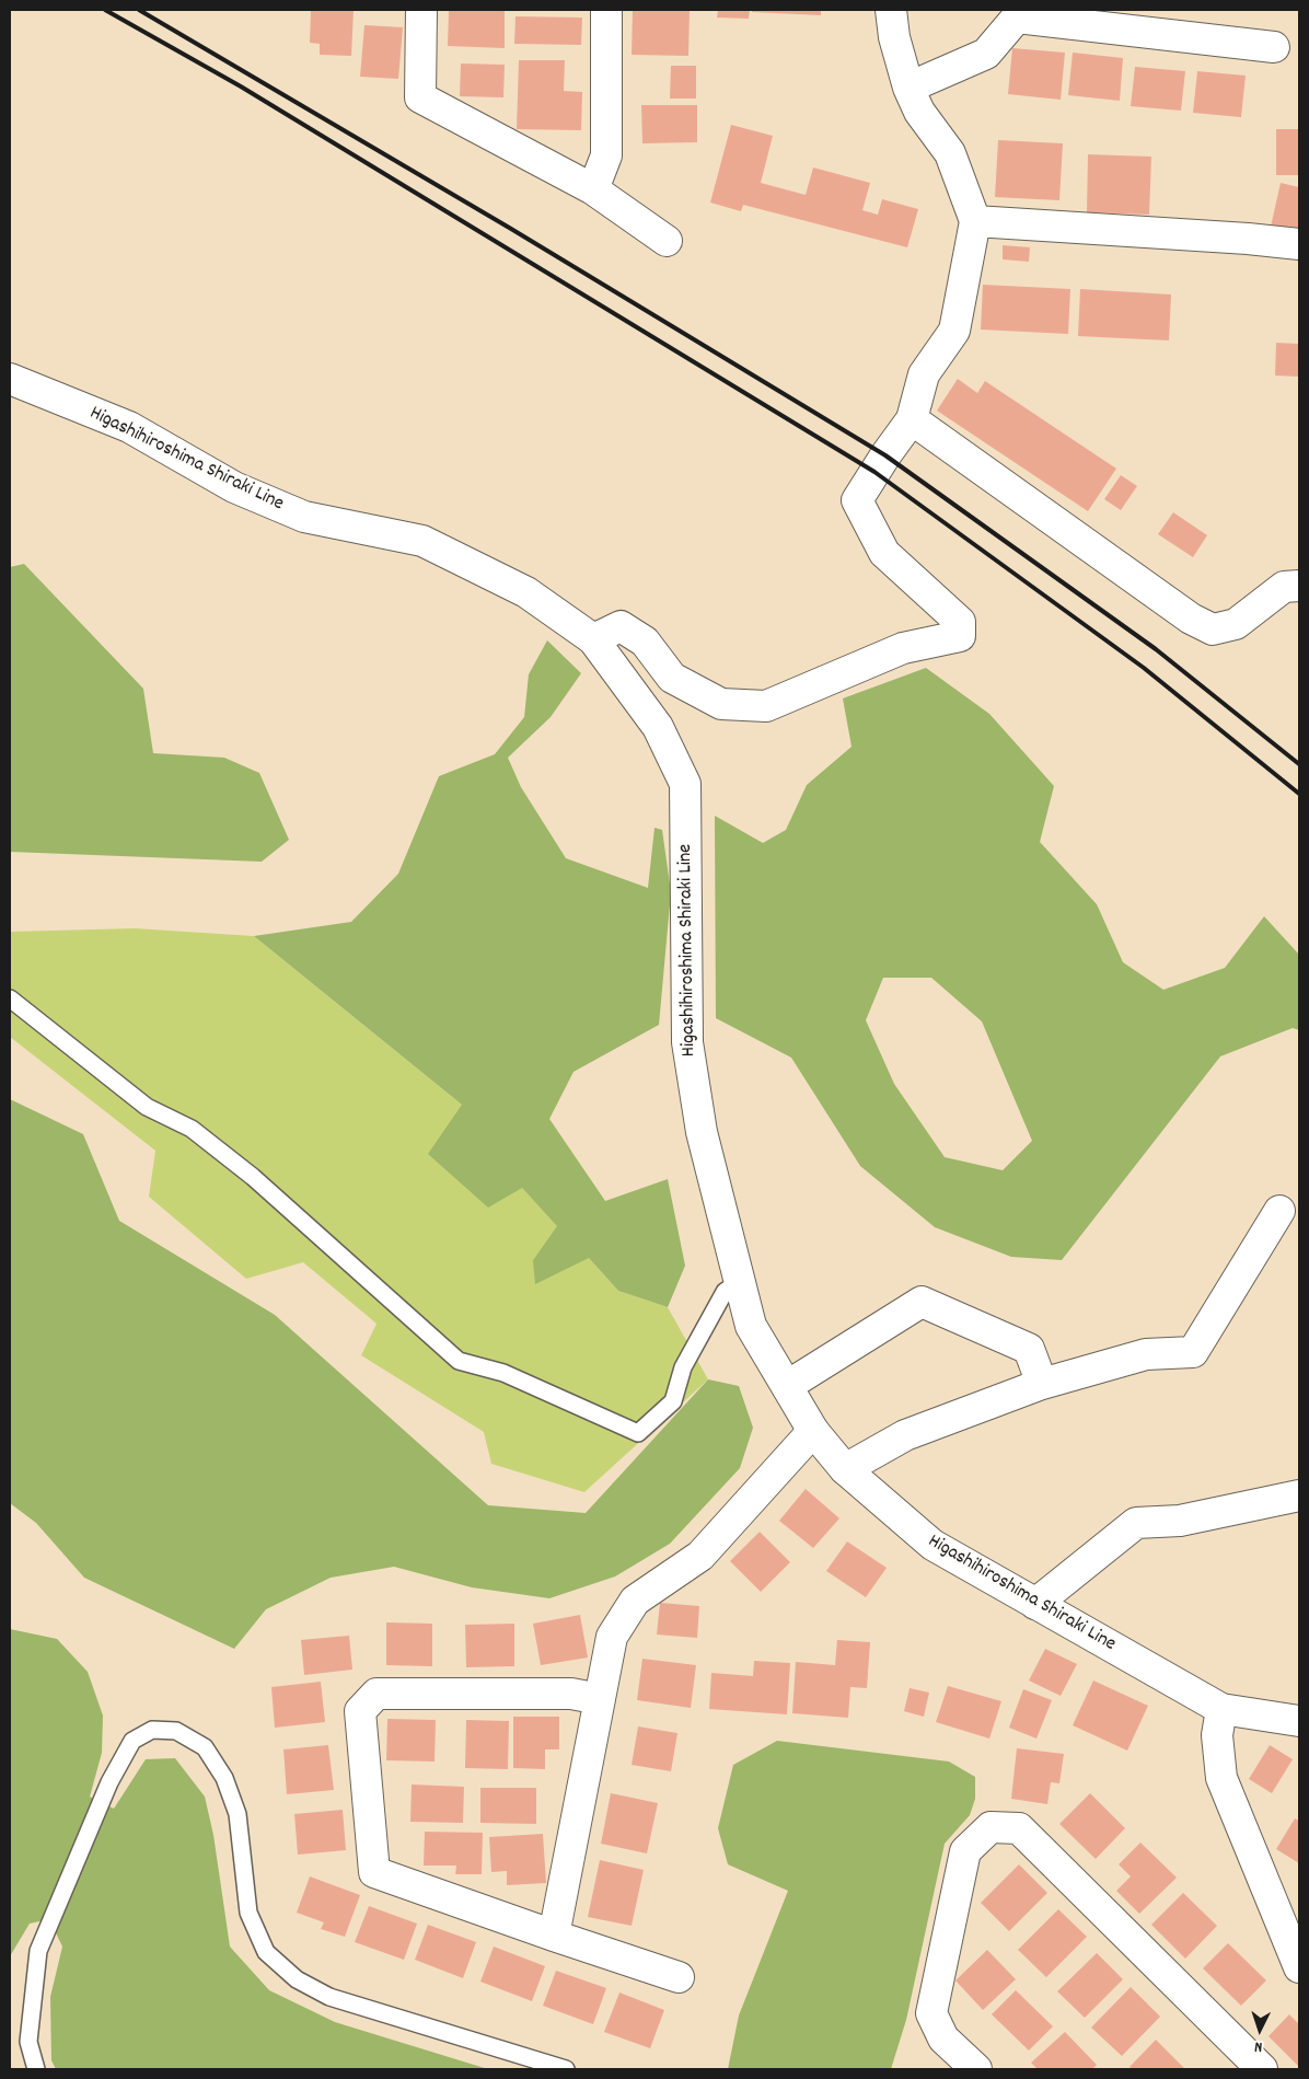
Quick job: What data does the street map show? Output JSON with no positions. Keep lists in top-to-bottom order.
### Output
{
  "streets": {
    "street": ["Higashihiroshima Shiraki Line"]
  },
  "north": "bottom"
}
